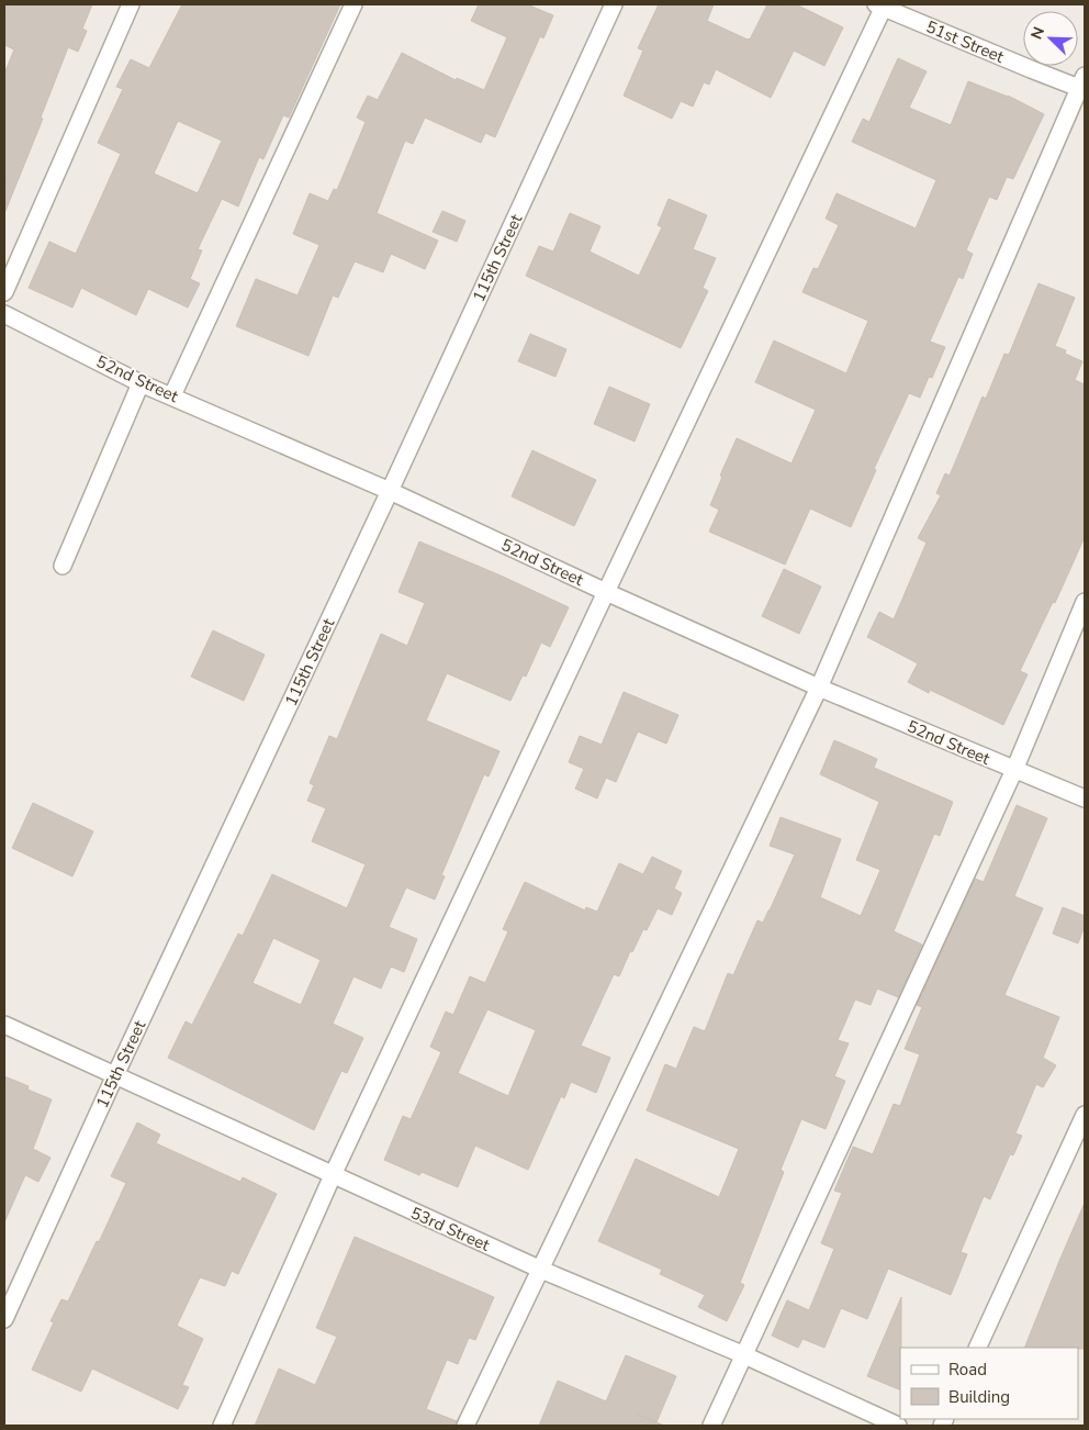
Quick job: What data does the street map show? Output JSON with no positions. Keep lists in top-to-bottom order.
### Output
{
  "streets": {
    "street": [
      "51st Street",
      "115th Street",
      "52nd Street",
      "53rd Street"
    ]
  },
  "crossings": [
    ["115th Street", "52nd Street"],
    ["115th Street", "53rd Street"]
  ],
  "legend": ["Road", "Building"],
  "north": "top left"
}
